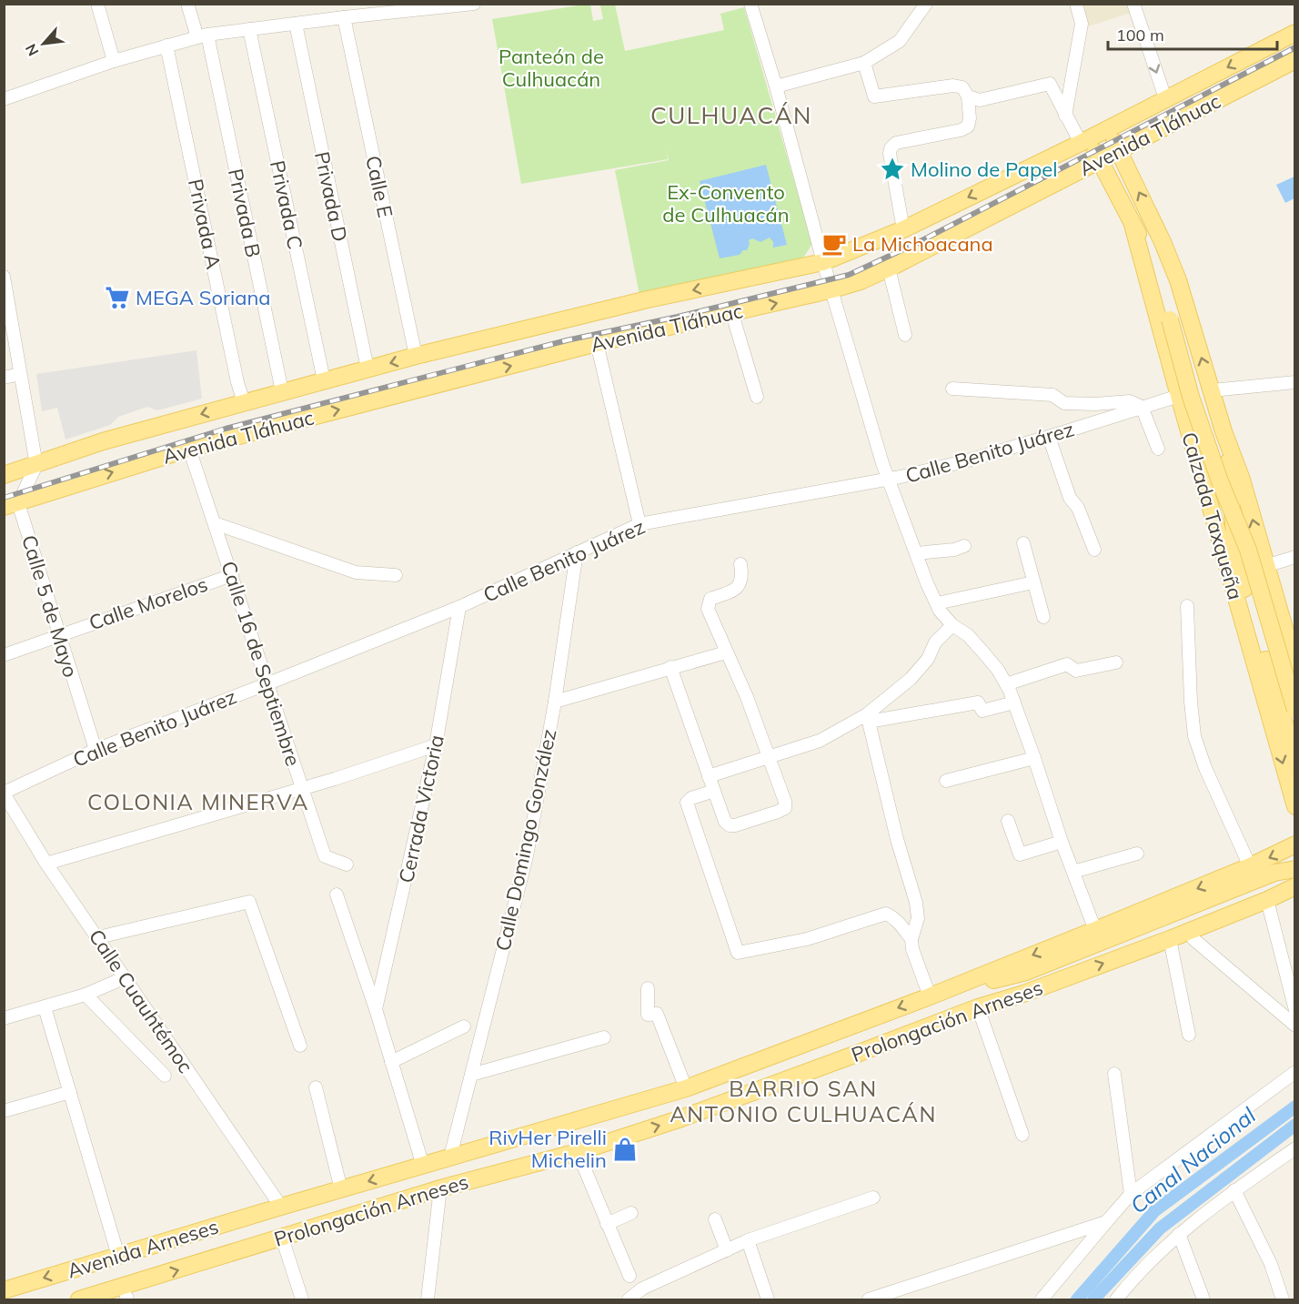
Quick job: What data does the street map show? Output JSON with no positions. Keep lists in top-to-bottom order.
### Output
{
  "streets": {
    "main road": [
      "Avenida Tláhuac",
      "Calzada Taxqueña",
      "Prolongación Arneses",
      "Avenida Arneses"
    ],
    "street": [
      "Calle E",
      "Privada D",
      "Privada C",
      "Privada B",
      "Privada A",
      "Calle Benito Juárez",
      "Calle Morelos",
      "Calle 5 de Mayo",
      "Calle 16 de Septiembre",
      "Cerrada Victoria",
      "Calle Domingo González",
      "Calle Cuauhtémoc"
    ]
  },
  "crossings": [
    ["Avenida Tláhuac", "Calle E"],
    ["Avenida Tláhuac", "Privada D"],
    ["Avenida Tláhuac", "Privada C"],
    ["Avenida Tláhuac", "Privada B"],
    ["Avenida Tláhuac", "Privada A"],
    ["Avenida Tláhuac", "Calzada Taxqueña"],
    ["Avenida Tláhuac", "Calle 5 de Mayo"],
    ["Avenida Tláhuac", "Calle 16 de Septiembre"],
    ["Calle Benito Juárez", "Calzada Taxqueña"],
    ["Calle Benito Juárez", "Calle 5 de Mayo"],
    ["Calle Benito Juárez", "Calle 16 de Septiembre"],
    ["Calle Benito Juárez", "Cerrada Victoria"],
    ["Calle Benito Juárez", "Calle Domingo González"],
    ["Calle Benito Juárez", "Calle Cuauhtémoc"],
    ["Calle Morelos", "Calle 5 de Mayo"],
    ["Calle Morelos", "Calle 16 de Septiembre"],
    ["Calle Domingo González", "Prolongación Arneses"],
    ["Calle Cuauhtémoc", "Prolongación Arneses"],
    ["Calle Cuauhtémoc", "Avenida Arneses"],
    ["Prolongación Arneses", "Avenida Arneses"]
  ],
  "districts": ["CULHUACÁN", "COLONIA MINERVA", "BARRIO SAN ANTONIO CULHUACÁN"],
  "water": ["Canal Nacional"],
  "parks": ["Panteón de Culhuacán", "Ex-Convento de Culhuacán"],
  "places": {
    "place": ["Molino de Papel"],
    "cafe": ["La Michoacana"],
    "supermarket": ["MEGA Soriana"],
    "shop": ["RivHer Pirelli Michelin"]
  },
  "scale_bar": "100 m",
  "north": "bottom left"
}
